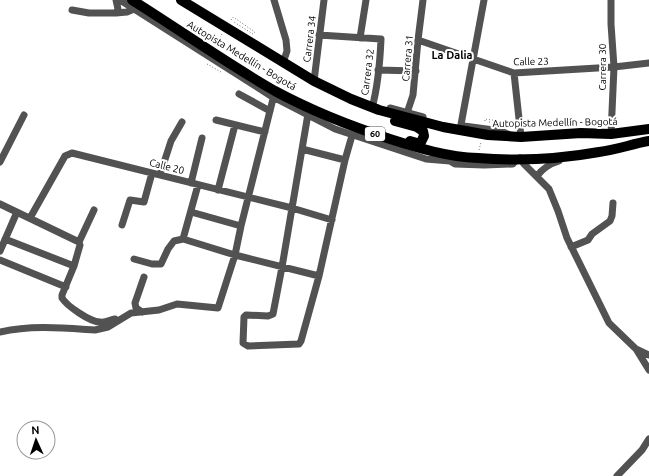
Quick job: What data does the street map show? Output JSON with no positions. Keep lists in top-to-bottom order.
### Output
{
  "streets": {
    "highway": ["Autopista Medellín - Bogotá", "60"],
    "street": [
      "Carrera 34",
      "Carrera 31",
      "Calle 23",
      "Carrera 30",
      "Carrera 32",
      "Calle 20"
    ]
  },
  "crossings": [
    ["Carrera 34", "Autopista Medellín - Bogotá"],
    ["Autopista Medellín - Bogotá", "Carrera 31"],
    ["Autopista Medellín - Bogotá", "Carrera 30"],
    ["Autopista Medellín - Bogotá", "Carrera 32"],
    ["Carrera 31", "Calle 23"],
    ["Calle 23", "Carrera 30"]
  ],
  "districts": ["La Dalia"],
  "north": "top"
}
